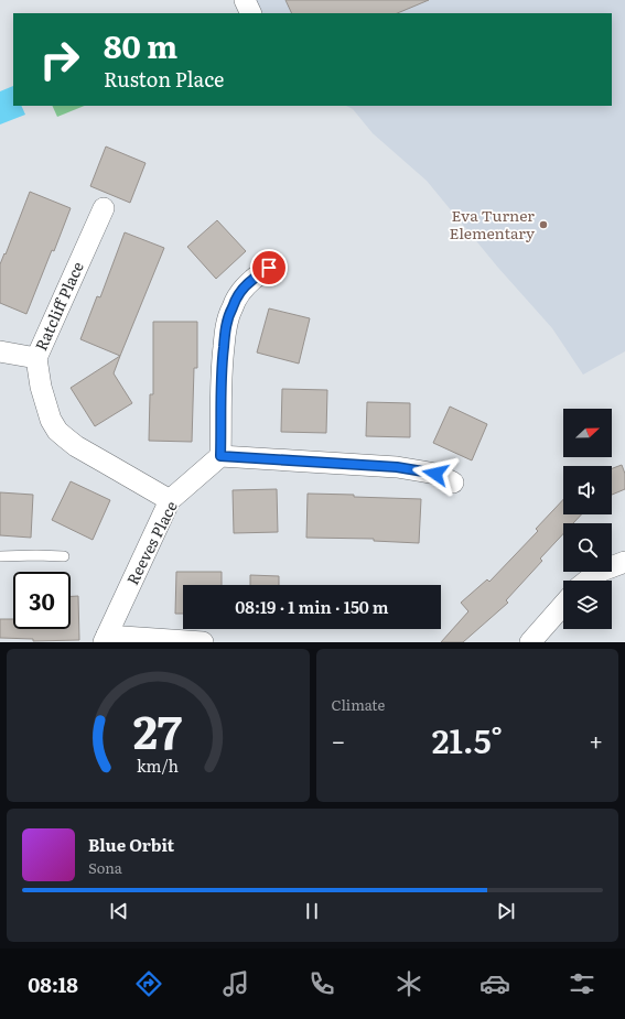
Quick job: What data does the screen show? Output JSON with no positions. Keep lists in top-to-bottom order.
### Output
{
  "streets": {
    "street": ["Ratcliff Place", "Reeves Place"]
  },
  "crossings": [
    ["Ratcliff Place", "Reeves Place"]
  ],
  "places": ["Eva Turner Elementary"],
  "north": "right",
  "page": {
    "turn": ["80 m", "Ruston Place"],
    "limit": "30",
    "trip": "08:19 · 1 min · 150 m",
    "tile": "Climate",
    "heat": ["−", "21.5°", "+"],
    "song": ["Blue Orbit", "Sona"],
    "tabs": "08:18",
    "gauge": ["27", "km/h"]
  }
}
